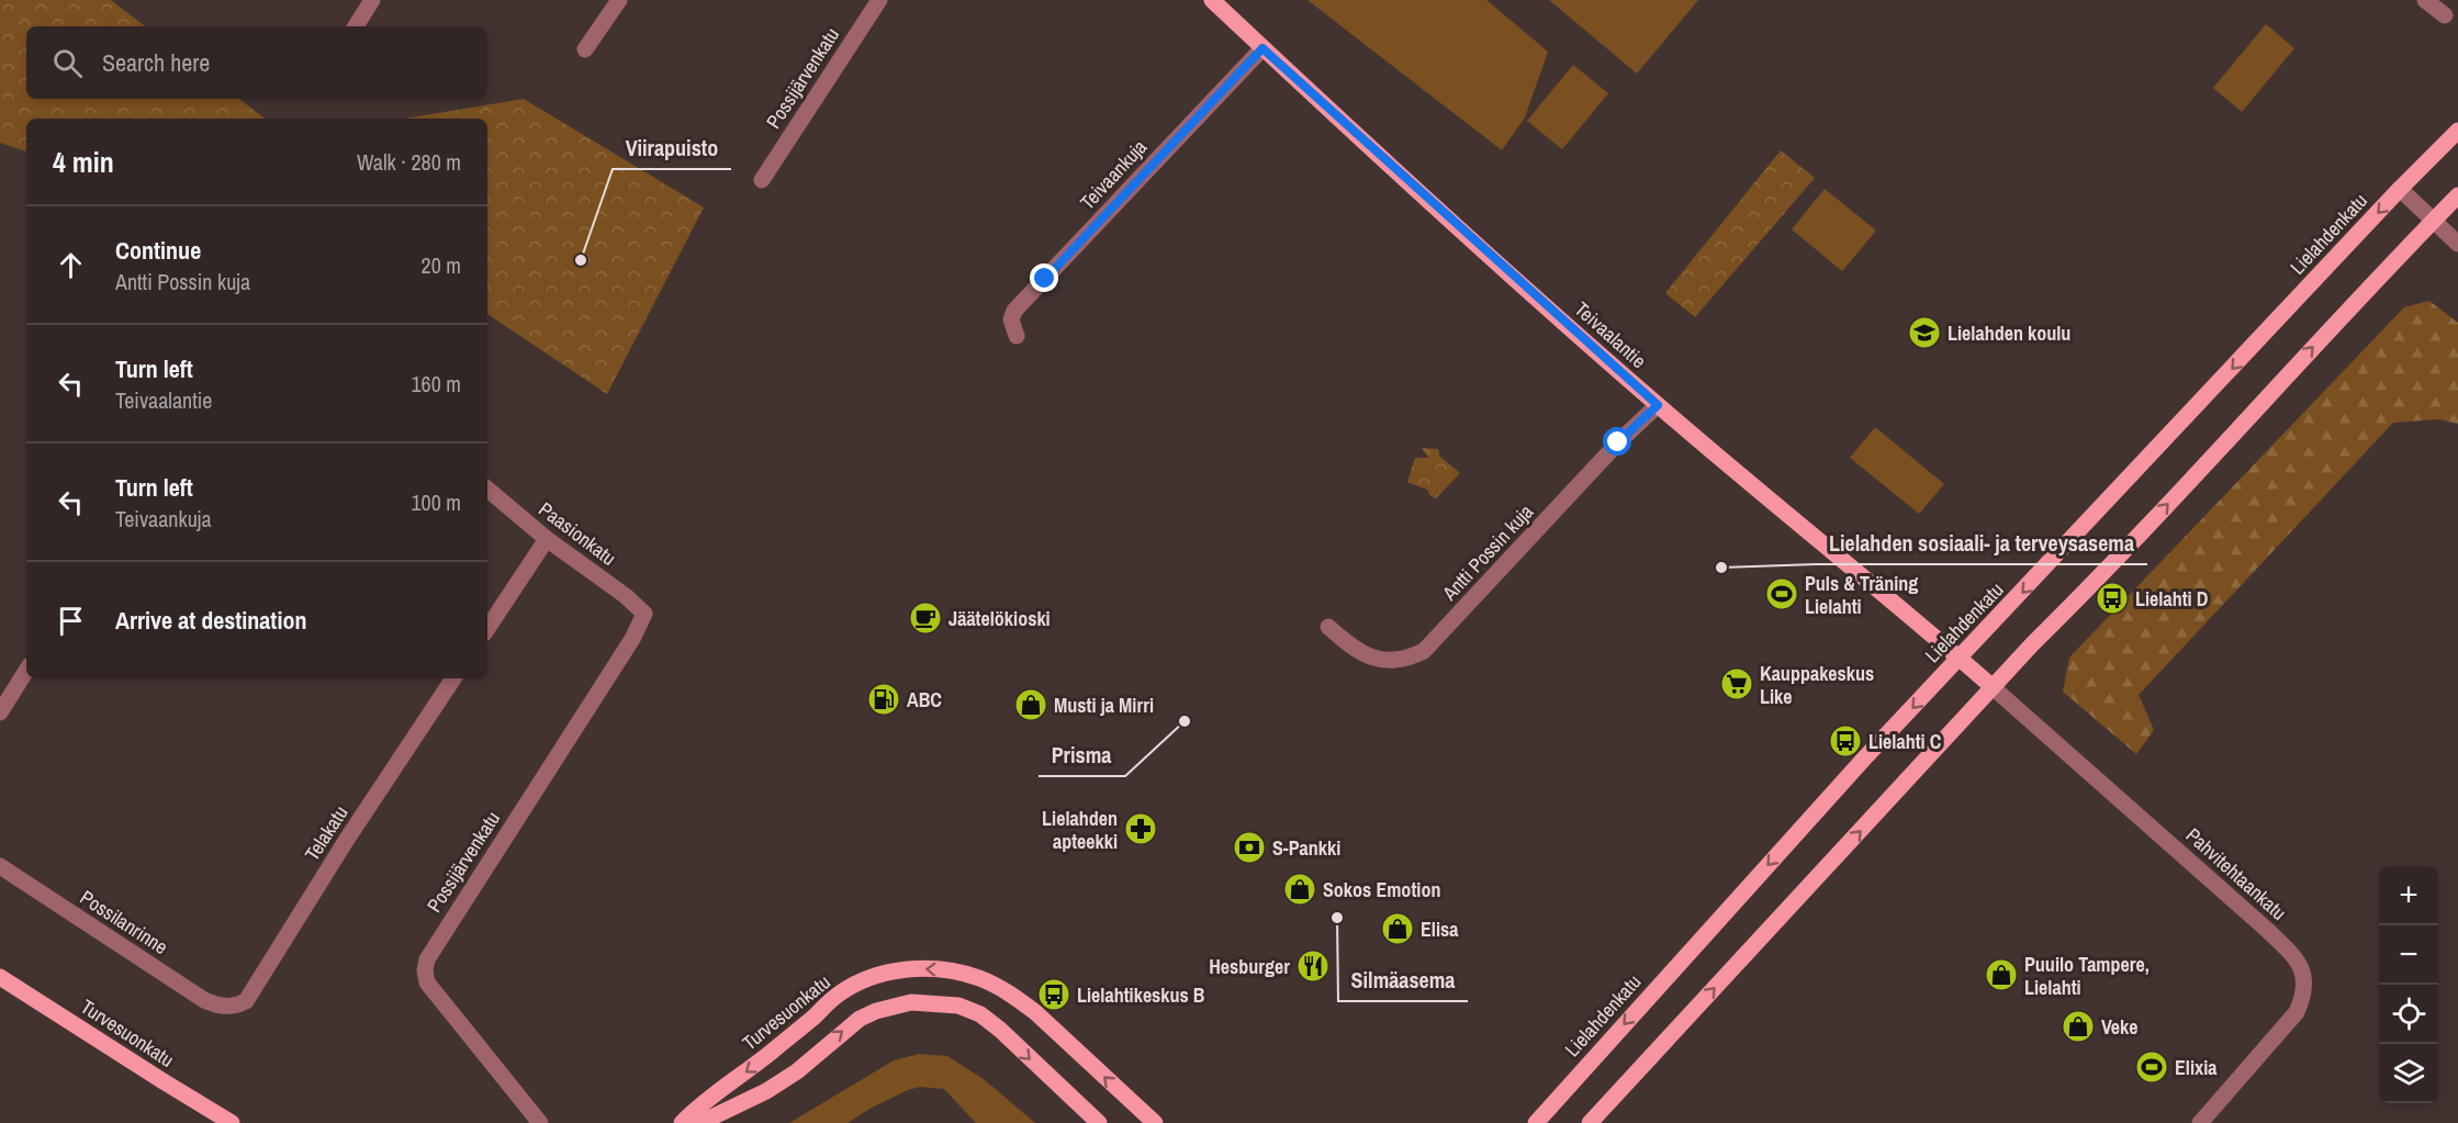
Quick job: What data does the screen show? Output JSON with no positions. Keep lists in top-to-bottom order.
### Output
{
  "streets": {
    "main road": ["Lielahdenkatu", "Teivaalantie", "Turvesuonkatu"],
    "street": [
      "Possijärvenkatu",
      "Teivaankuja",
      "Paasionkatu",
      "Antti Possin kuja",
      "Telakatu",
      "Pahvitehtaankatu",
      "Possilanrinne"
    ]
  },
  "crossings": [
    ["Possijärvenkatu", "Paasionkatu"],
    ["Teivaankuja", "Teivaalantie"],
    ["Lielahdenkatu", "Teivaalantie"],
    ["Teivaalantie", "Antti Possin kuja"],
    ["Teivaalantie", "Pahvitehtaankatu"],
    ["Telakatu", "Possilanrinne"]
  ],
  "places": {
    "other": [
      "Viirapuisto",
      "Lielahden sosiaali- ja terveysasema",
      "Prisma",
      "Silmäasema"
    ],
    "school or university": ["Lielahden koulu"],
    "sports": ["Puls & Träning Lielahti", "Elixia"],
    "bus stop": ["Lielahti D", "Lielahti C", "Lielahtikeskus B"],
    "cafe": ["Jäätelökioski"],
    "supermarket": ["Kauppakeskus Like"],
    "fuel station": ["ABC"],
    "shop": [
      "Musti ja Mirri",
      "Sokos Emotion",
      "Elisa",
      "Puuilo Tampere, Lielahti",
      "Veke"
    ],
    "pharmacy": ["Lielahden apteekki"],
    "bank": ["S-Pankki"],
    "restaurant": ["Hesburger"]
  },
  "page": {
    "search": "Search here",
    "heading": ["4 min", "Walk · 280 m"],
    "list": [
      ["Continue", "Antti Possin kuja", "20 m"],
      ["Turn left", "Teivaalantie", "160 m"],
      ["Turn left", "Teivaankuja", "100 m"],
      "Arrive at destination"
    ],
    "map_buttons": ["+", "−"]
  }
}
